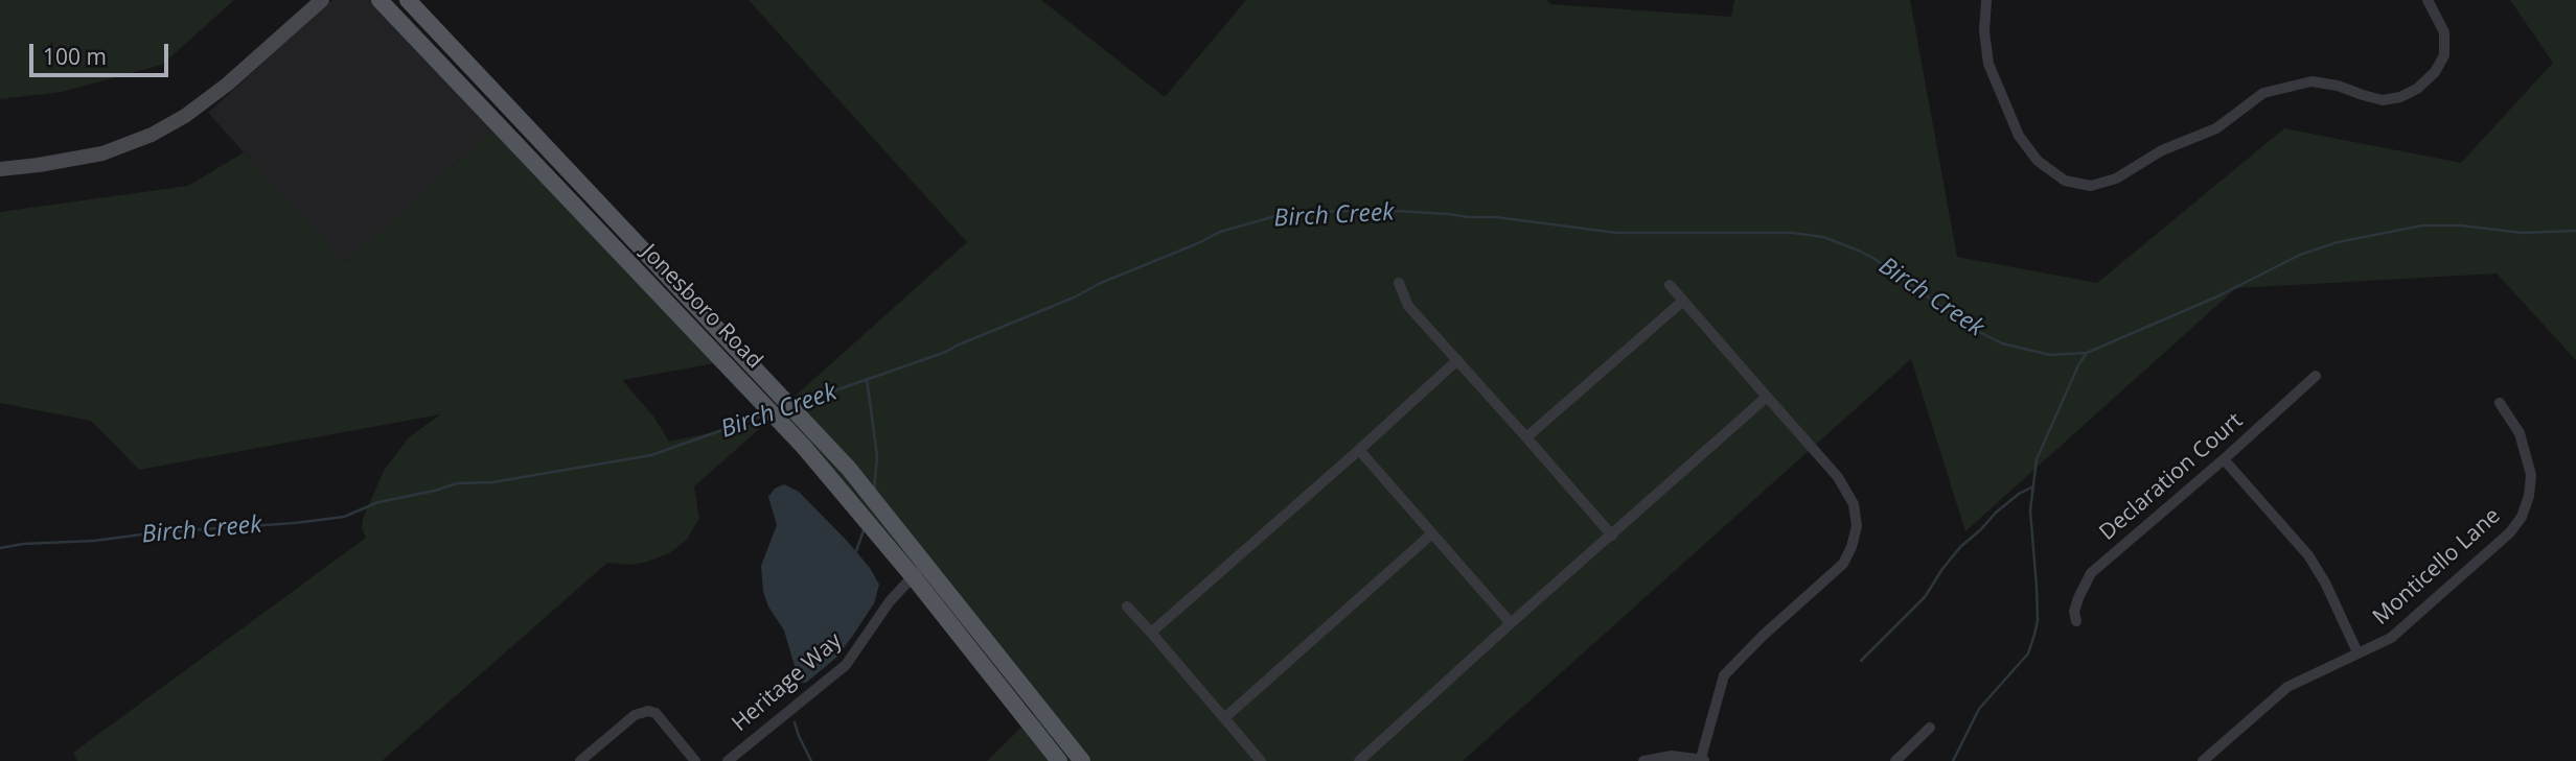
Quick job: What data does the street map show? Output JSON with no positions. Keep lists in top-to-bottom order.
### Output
{
  "streets": {
    "main road": ["Jonesboro Road"],
    "street": ["Declaration Court", "Monticello Lane", "Heritage Way"]
  },
  "crossings": [
    ["Jonesboro Road", "Heritage Way"]
  ],
  "water": ["Birch Creek"],
  "scale_bar": "100 m"
}
